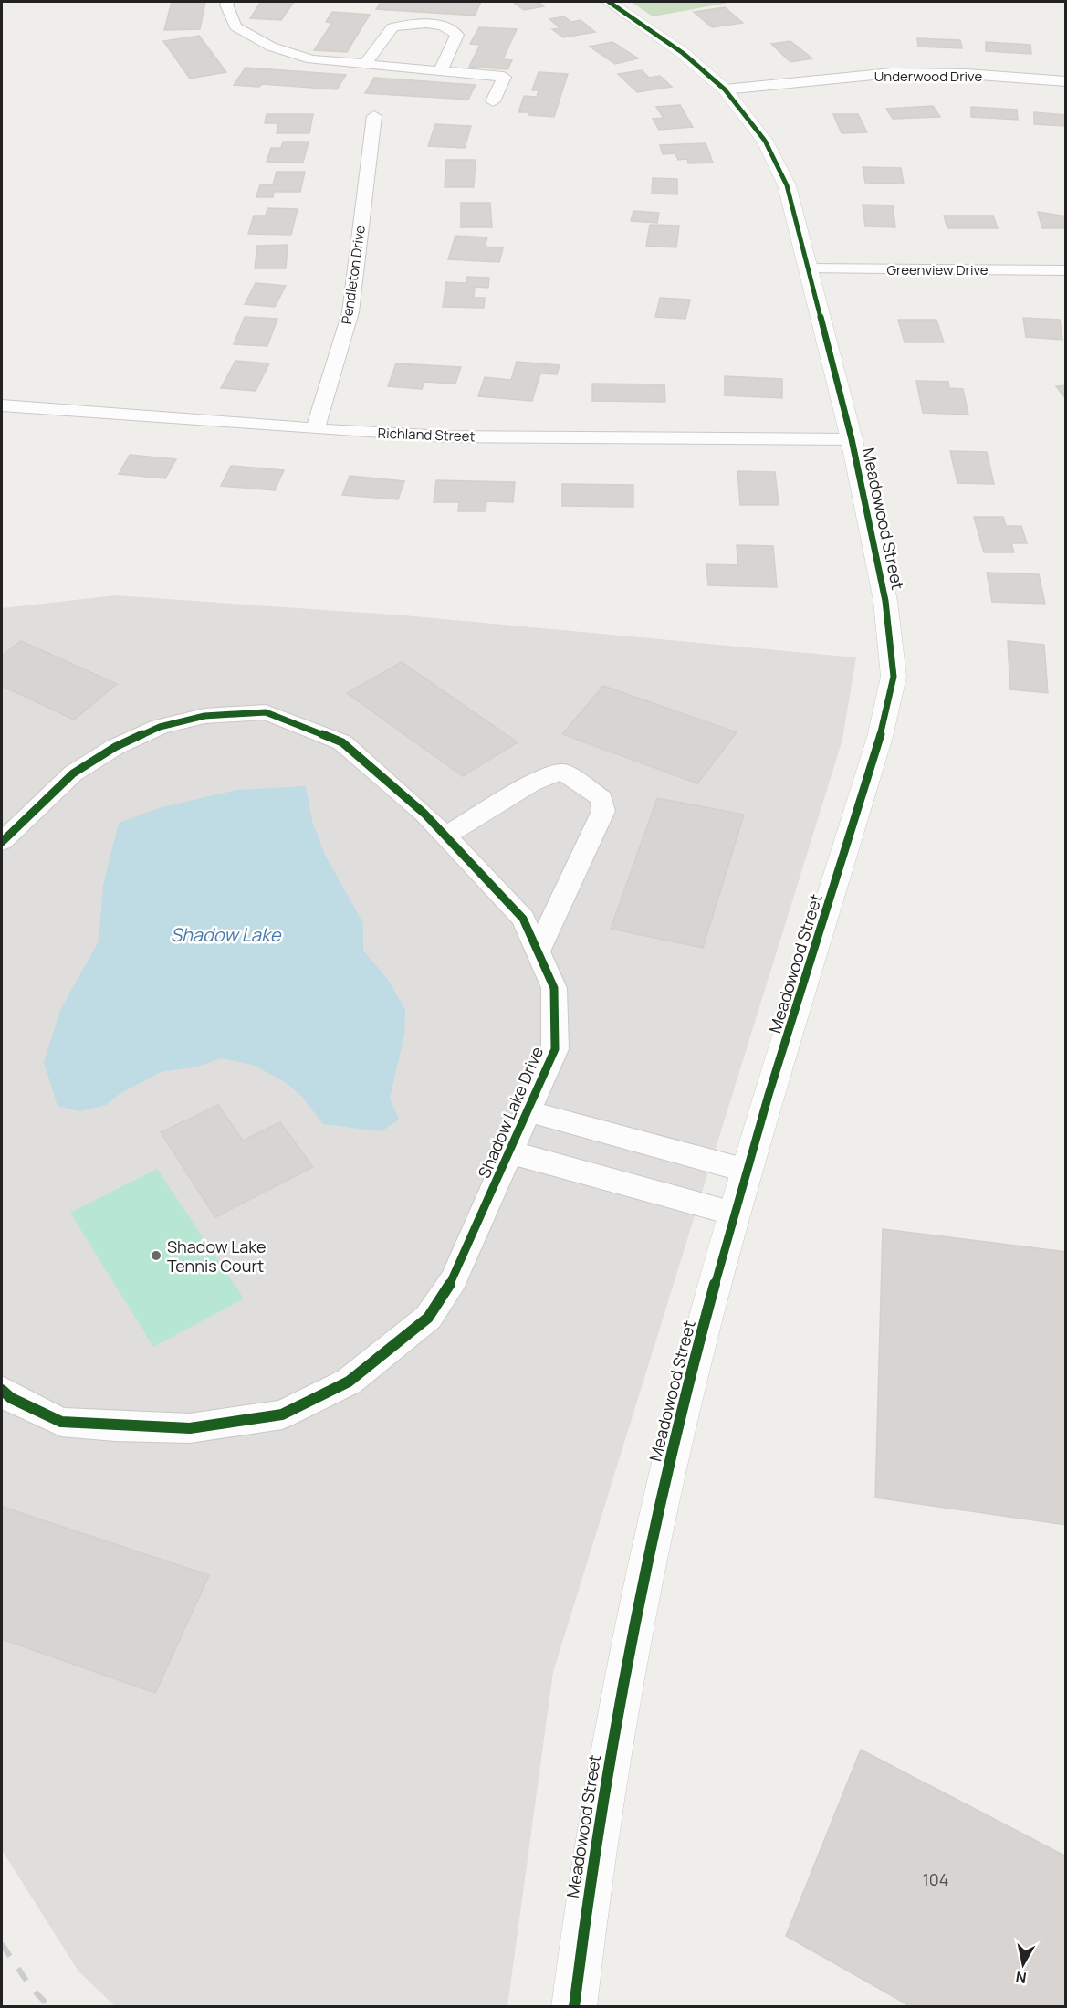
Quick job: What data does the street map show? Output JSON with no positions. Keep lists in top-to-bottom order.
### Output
{
  "streets": {
    "street": [
      "Underwood Drive",
      "Greenview Drive",
      "Pendleton Drive",
      "Richland Street",
      "Meadowood Street",
      "Shadow Lake Drive"
    ]
  },
  "crossings": [
    ["Underwood Drive", "Meadowood Street"],
    ["Greenview Drive", "Meadowood Street"],
    ["Pendleton Drive", "Richland Street"],
    ["Richland Street", "Meadowood Street"],
    ["Meadowood Street", "Shadow Lake Drive"]
  ],
  "water": ["Shadow Lake"],
  "places": ["Shadow Lake Tennis Court"],
  "house_numbers": ["104"],
  "north": "bottom"
}
